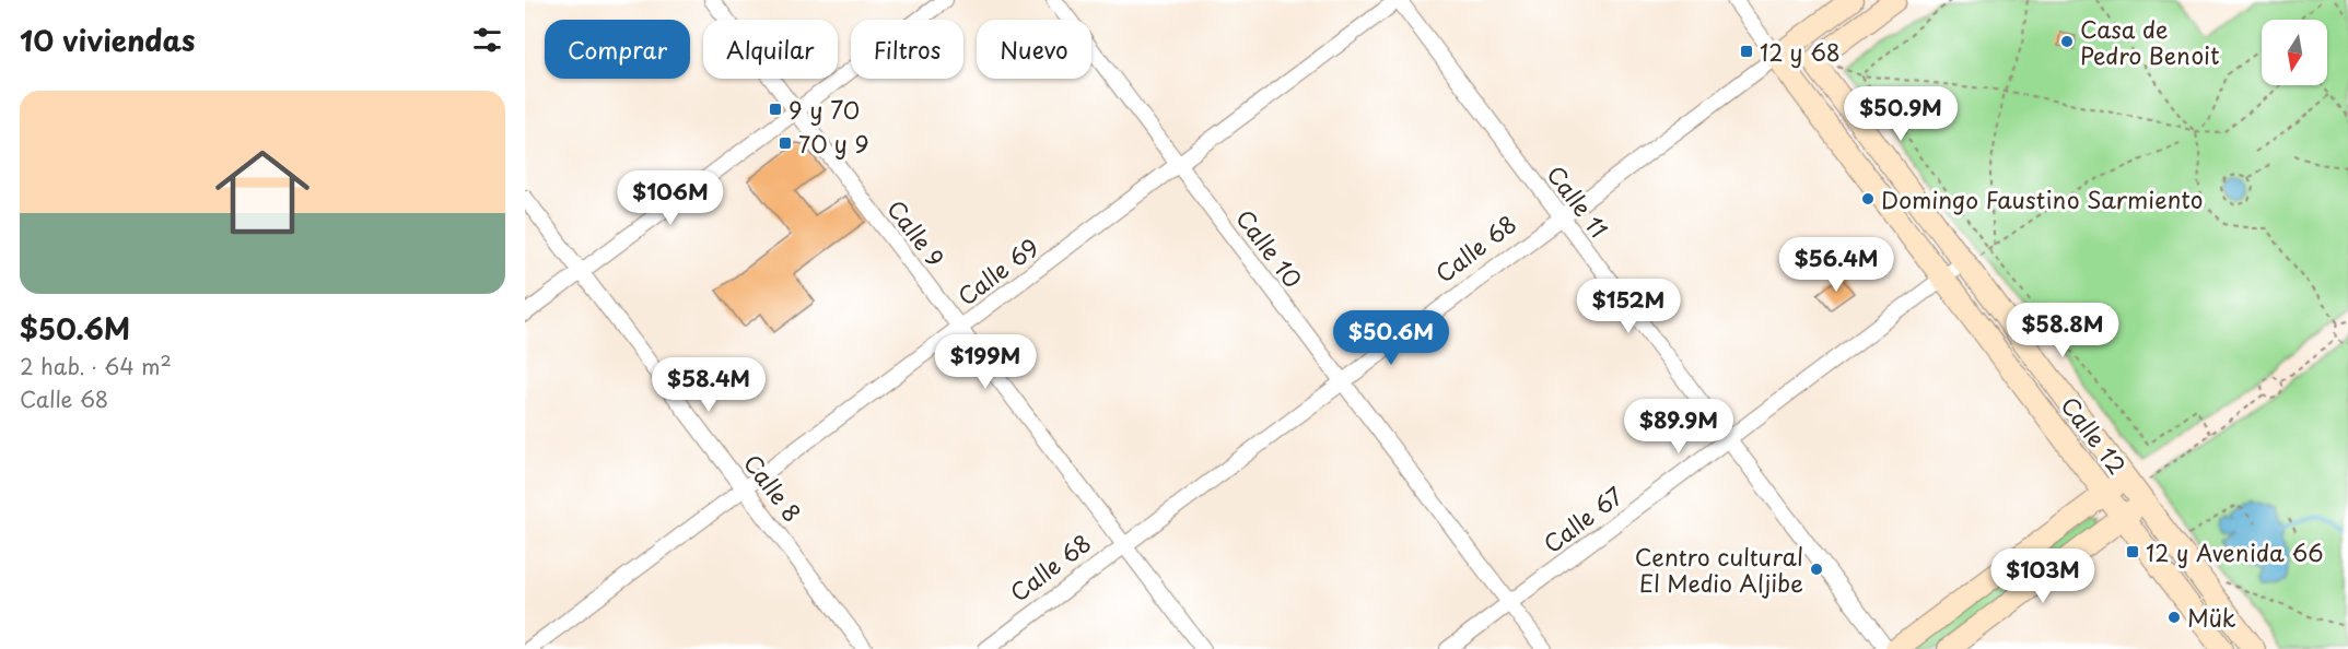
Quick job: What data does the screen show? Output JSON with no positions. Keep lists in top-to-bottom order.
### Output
{
  "streets": {
    "main road": ["Calle 68", "Calle 12"],
    "street": [
      "Calle 11",
      "Calle 9",
      "Calle 10",
      "Calle 69",
      "Calle 8",
      "Calle 67"
    ]
  },
  "crossings": [
    ["Calle 11", "Calle 68"],
    ["Calle 11", "Calle 69"],
    ["Calle 11", "Calle 67"],
    ["Calle 9", "Calle 68"],
    ["Calle 9", "Calle 69"],
    ["Calle 10", "Calle 68"],
    ["Calle 10", "Calle 69"],
    ["Calle 10", "Calle 67"],
    ["Calle 68", "Calle 12"],
    ["Calle 69", "Calle 8"],
    ["Calle 12", "Calle 67"]
  ],
  "places": {
    "other": [
      "Casa de Pedro Benoit",
      "Domingo Faustino Sarmiento",
      "Centro cultural El Medio Aljibe",
      "Mük"
    ],
    "transit": [
      "12 y 68",
      "9 y 70",
      "70 y 9",
      "12 y Avenida 66"
    ]
  },
  "north": "bottom",
  "page": {
    "heading": "10 viviendas",
    "chip": [
      "Comprar",
      "Alquilar",
      "Filtros",
      "Nuevo"
    ],
    "list": [
      {
        "name": "$50.6M",
        "note": "2 hab. · 64 m² · Calle 68"
      }
    ],
    "price": [
      "$50.9M",
      "$106M",
      "$56.4M",
      "$152M",
      "$58.8M",
      "$50.6M",
      "$199M",
      "$58.4M",
      "$89.9M",
      "$103M"
    ]
  }
}
